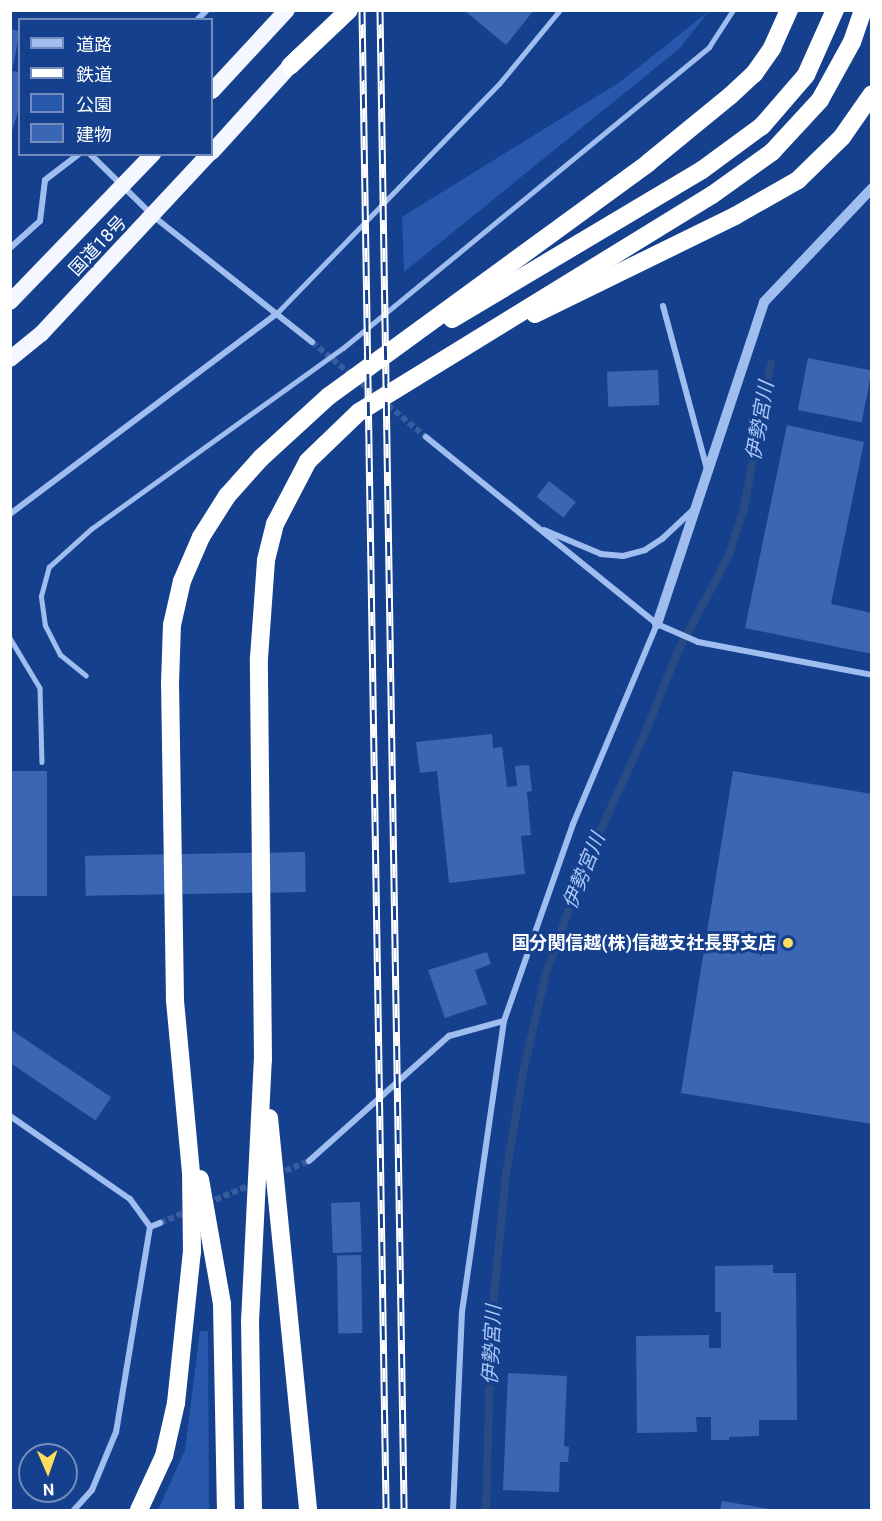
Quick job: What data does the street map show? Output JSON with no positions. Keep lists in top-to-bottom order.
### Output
{
  "streets": {
    "highway": ["国道18号"]
  },
  "water": ["伊勢宮川"],
  "places": ["国分関信越(株)信越支社長野支店"],
  "legend": [
    "道路",
    "鉄道",
    "公園",
    "建物"
  ],
  "north": "bottom"
}
